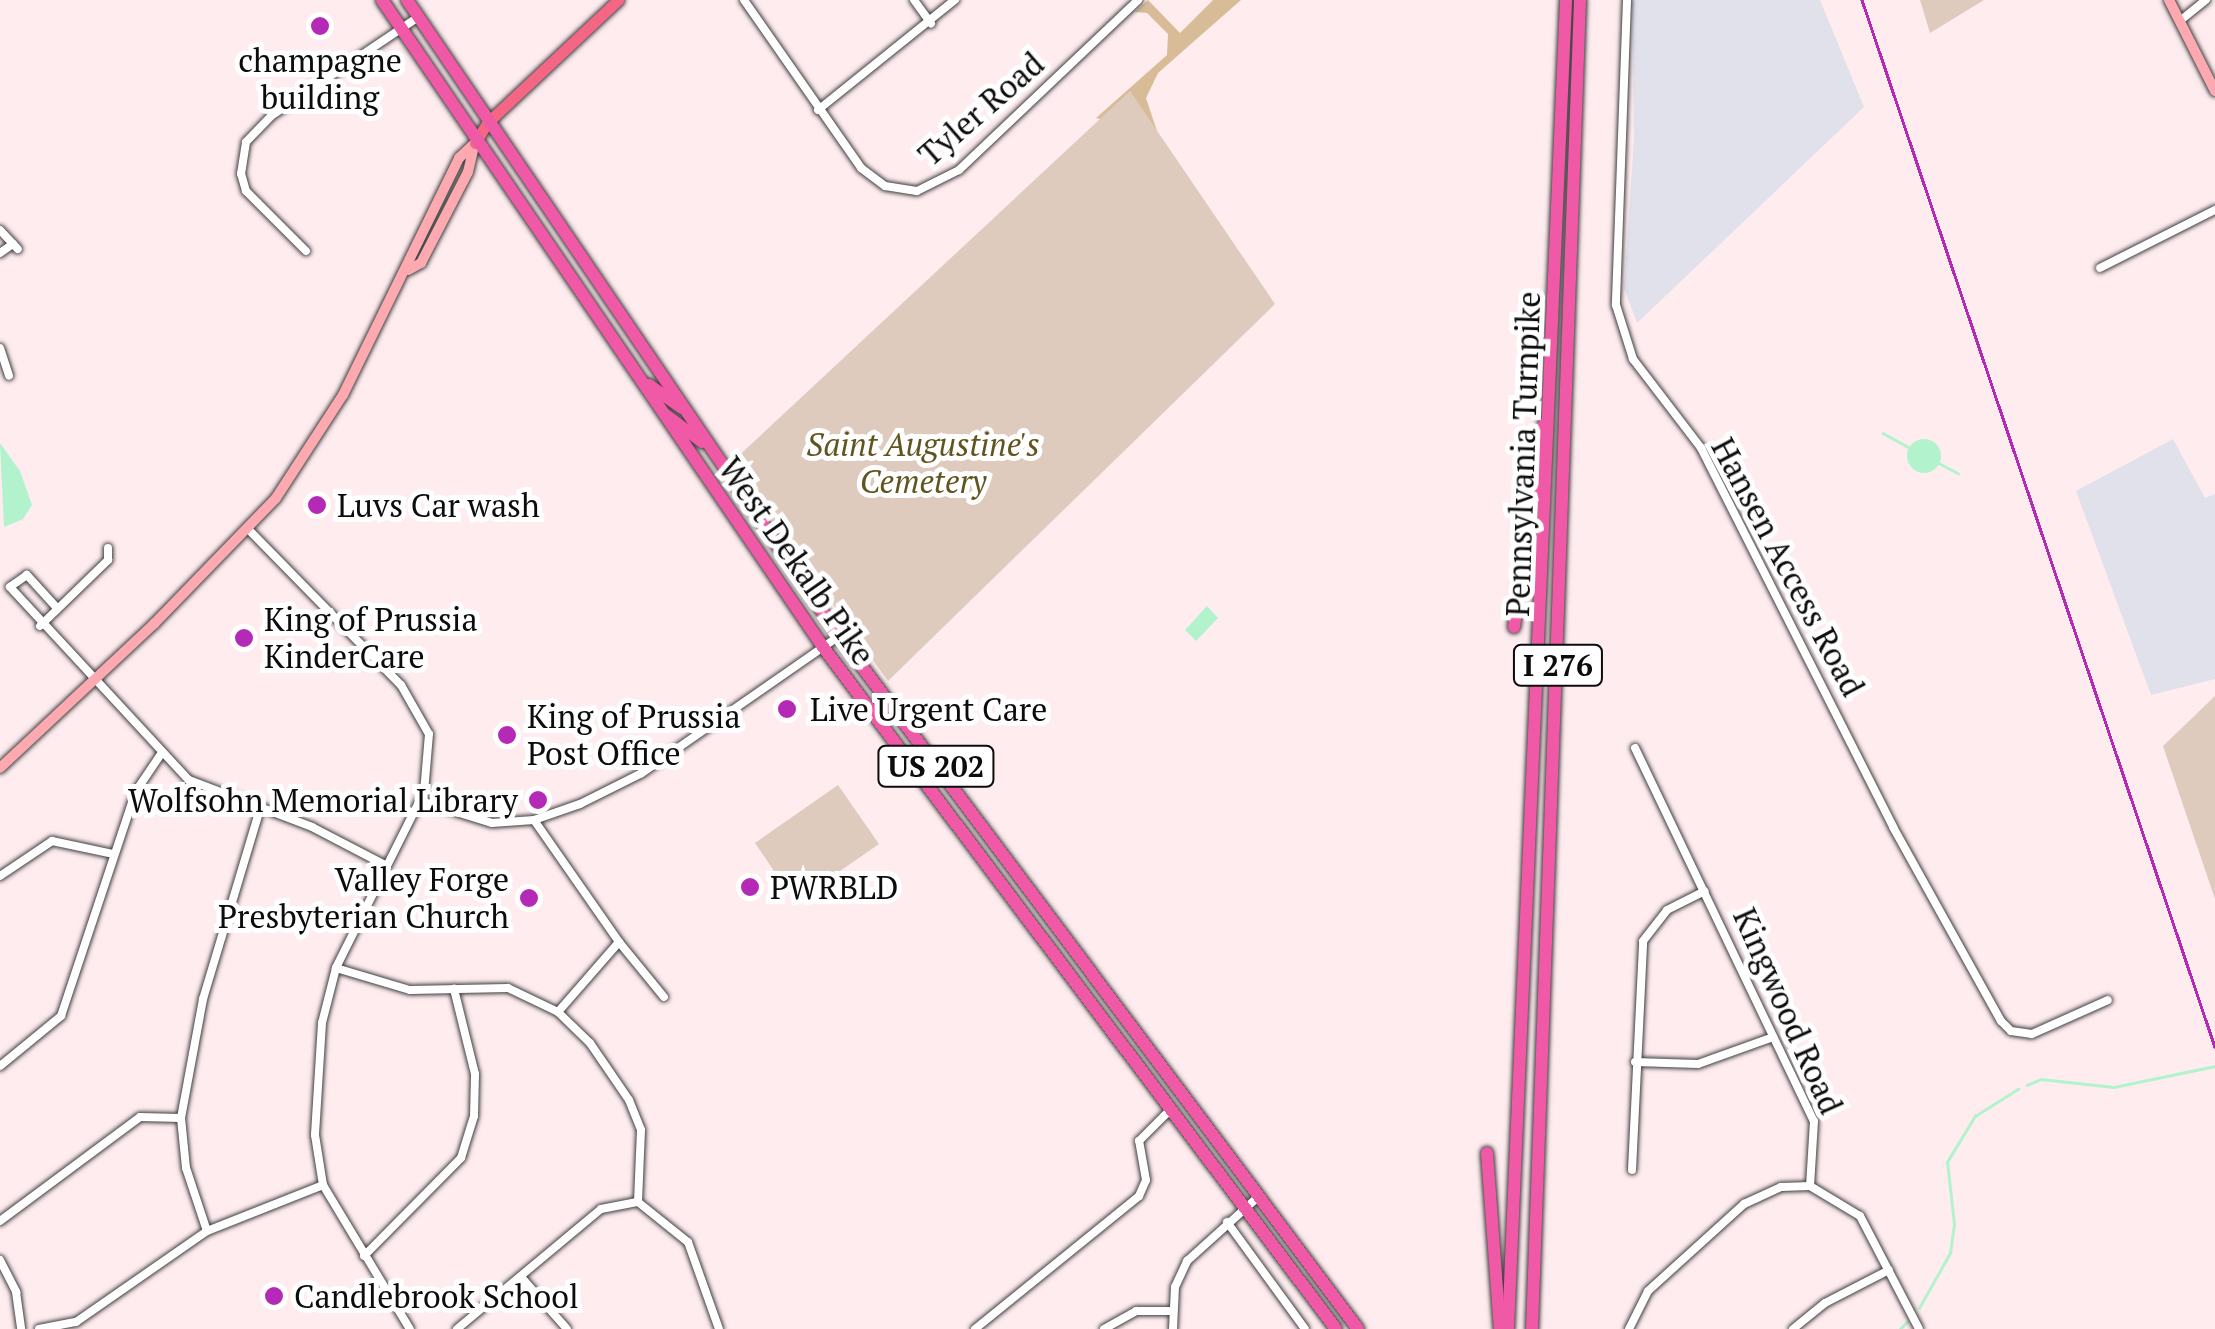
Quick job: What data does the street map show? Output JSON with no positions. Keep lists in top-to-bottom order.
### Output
{
  "streets": {
    "highway": [
      "Pennsylvania Turnpike",
      "West Dekalb Pike",
      "I 276",
      "US 202"
    ],
    "street": ["Tyler Road", "Hansen Access Road", "Kingwood Road"]
  },
  "parks": ["Saint Augustine's Cemetery"],
  "places": [
    "champagne building",
    "Luvs Car wash",
    "King of Prussia KinderCare",
    "Live Urgent Care",
    "King of Prussia Post Office",
    "Wolfsohn Memorial Library",
    "PWRBLD",
    "Valley Forge Presbyterian Church",
    "Candlebrook School"
  ]
}
